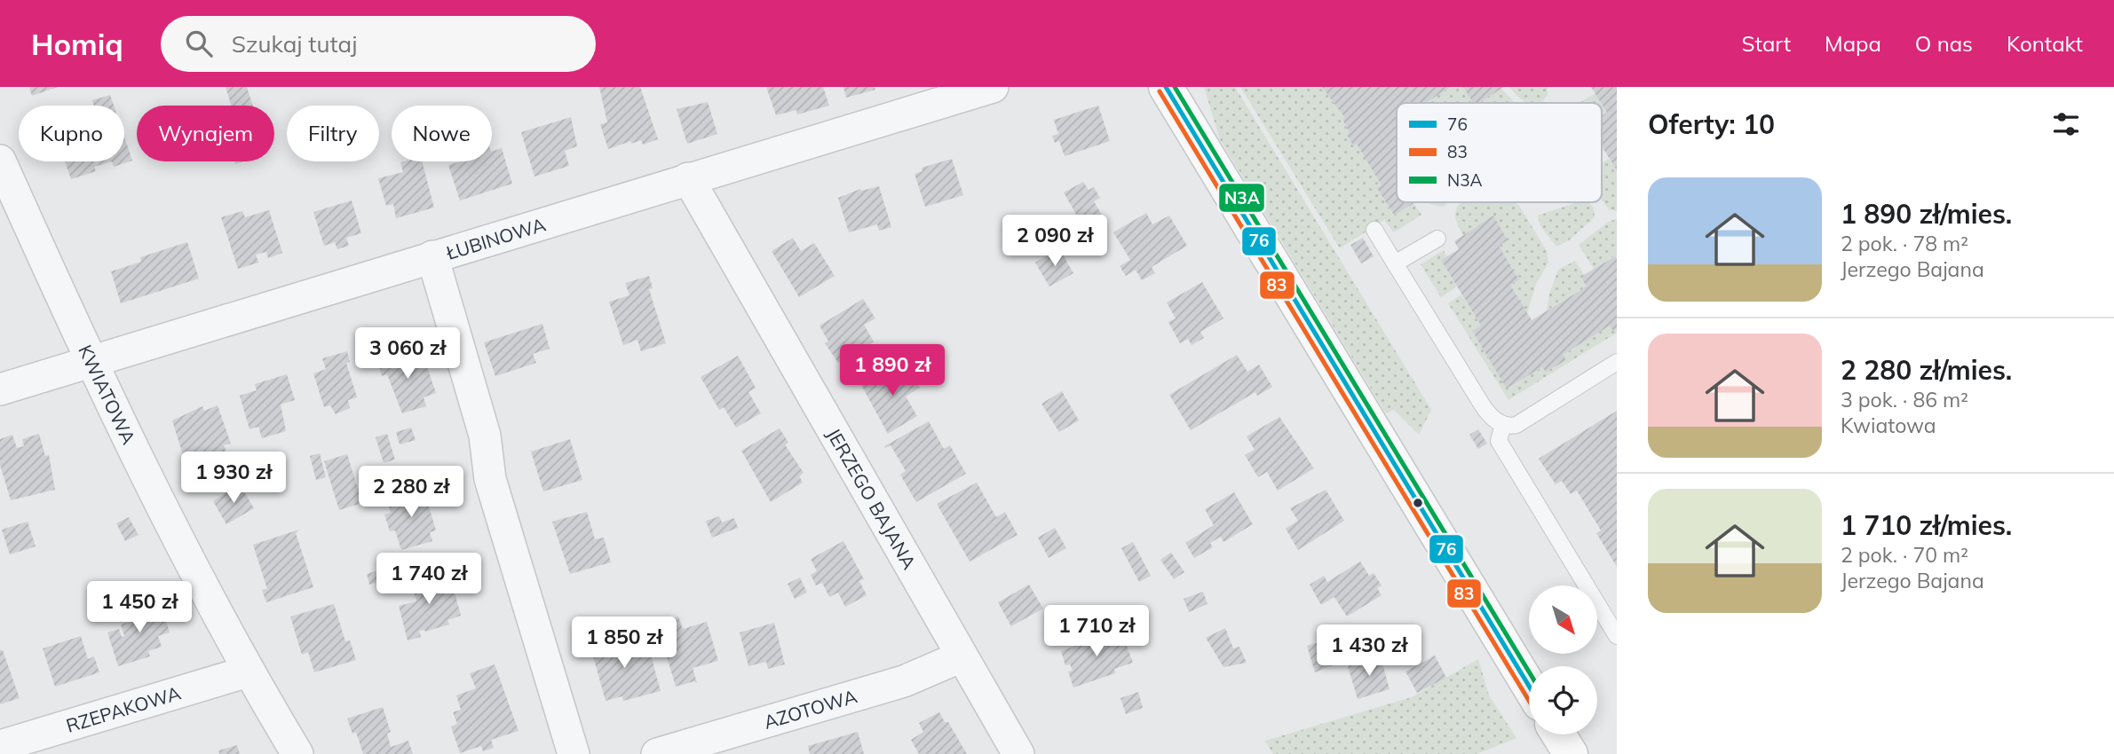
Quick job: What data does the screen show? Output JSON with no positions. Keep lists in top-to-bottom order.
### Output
{
  "streets": {
    "street": [
      "ŁUBINOWA",
      "KWIATOWA",
      "JERZEGO BAJANA",
      "RZEPAKOWA",
      "AZOTOWA"
    ]
  },
  "crossings": [
    ["ŁUBINOWA", "KWIATOWA"],
    ["ŁUBINOWA", "JERZEGO BAJANA"],
    ["KWIATOWA", "RZEPAKOWA"],
    ["JERZEGO BAJANA", "AZOTOWA"]
  ],
  "lines": ["transit line 76", "transit line N3A", "transit line 83"],
  "legend": ["76", "83", "N3A"],
  "north": "bottom right",
  "page": {
    "header": "Homiq",
    "search": "Szukaj tutaj",
    "nav": [
      "Start",
      "Mapa",
      "O nas",
      "Kontakt"
    ],
    "heading": "Oferty: 10",
    "chip": [
      "Kupno",
      "Wynajem",
      "Filtry",
      "Nowe"
    ],
    "list": [
      {
        "name": "1 890 zł/mies.",
        "note": "2 pok. · 78 m² · Jerzego Bajana"
      },
      {
        "name": "2 280 zł/mies.",
        "note": "3 pok. · 86 m² · Kwiatowa"
      },
      {
        "name": "1 710 zł/mies.",
        "note": "2 pok. · 70 m² · Jerzego Bajana"
      }
    ],
    "price": [
      "2 090 zł",
      "3 060 zł",
      "1 890 zł",
      "1 930 zł",
      "2 280 zł",
      "1 740 zł",
      "1 450 zł",
      "1 710 zł",
      "1 850 zł",
      "1 430 zł"
    ]
  }
}
